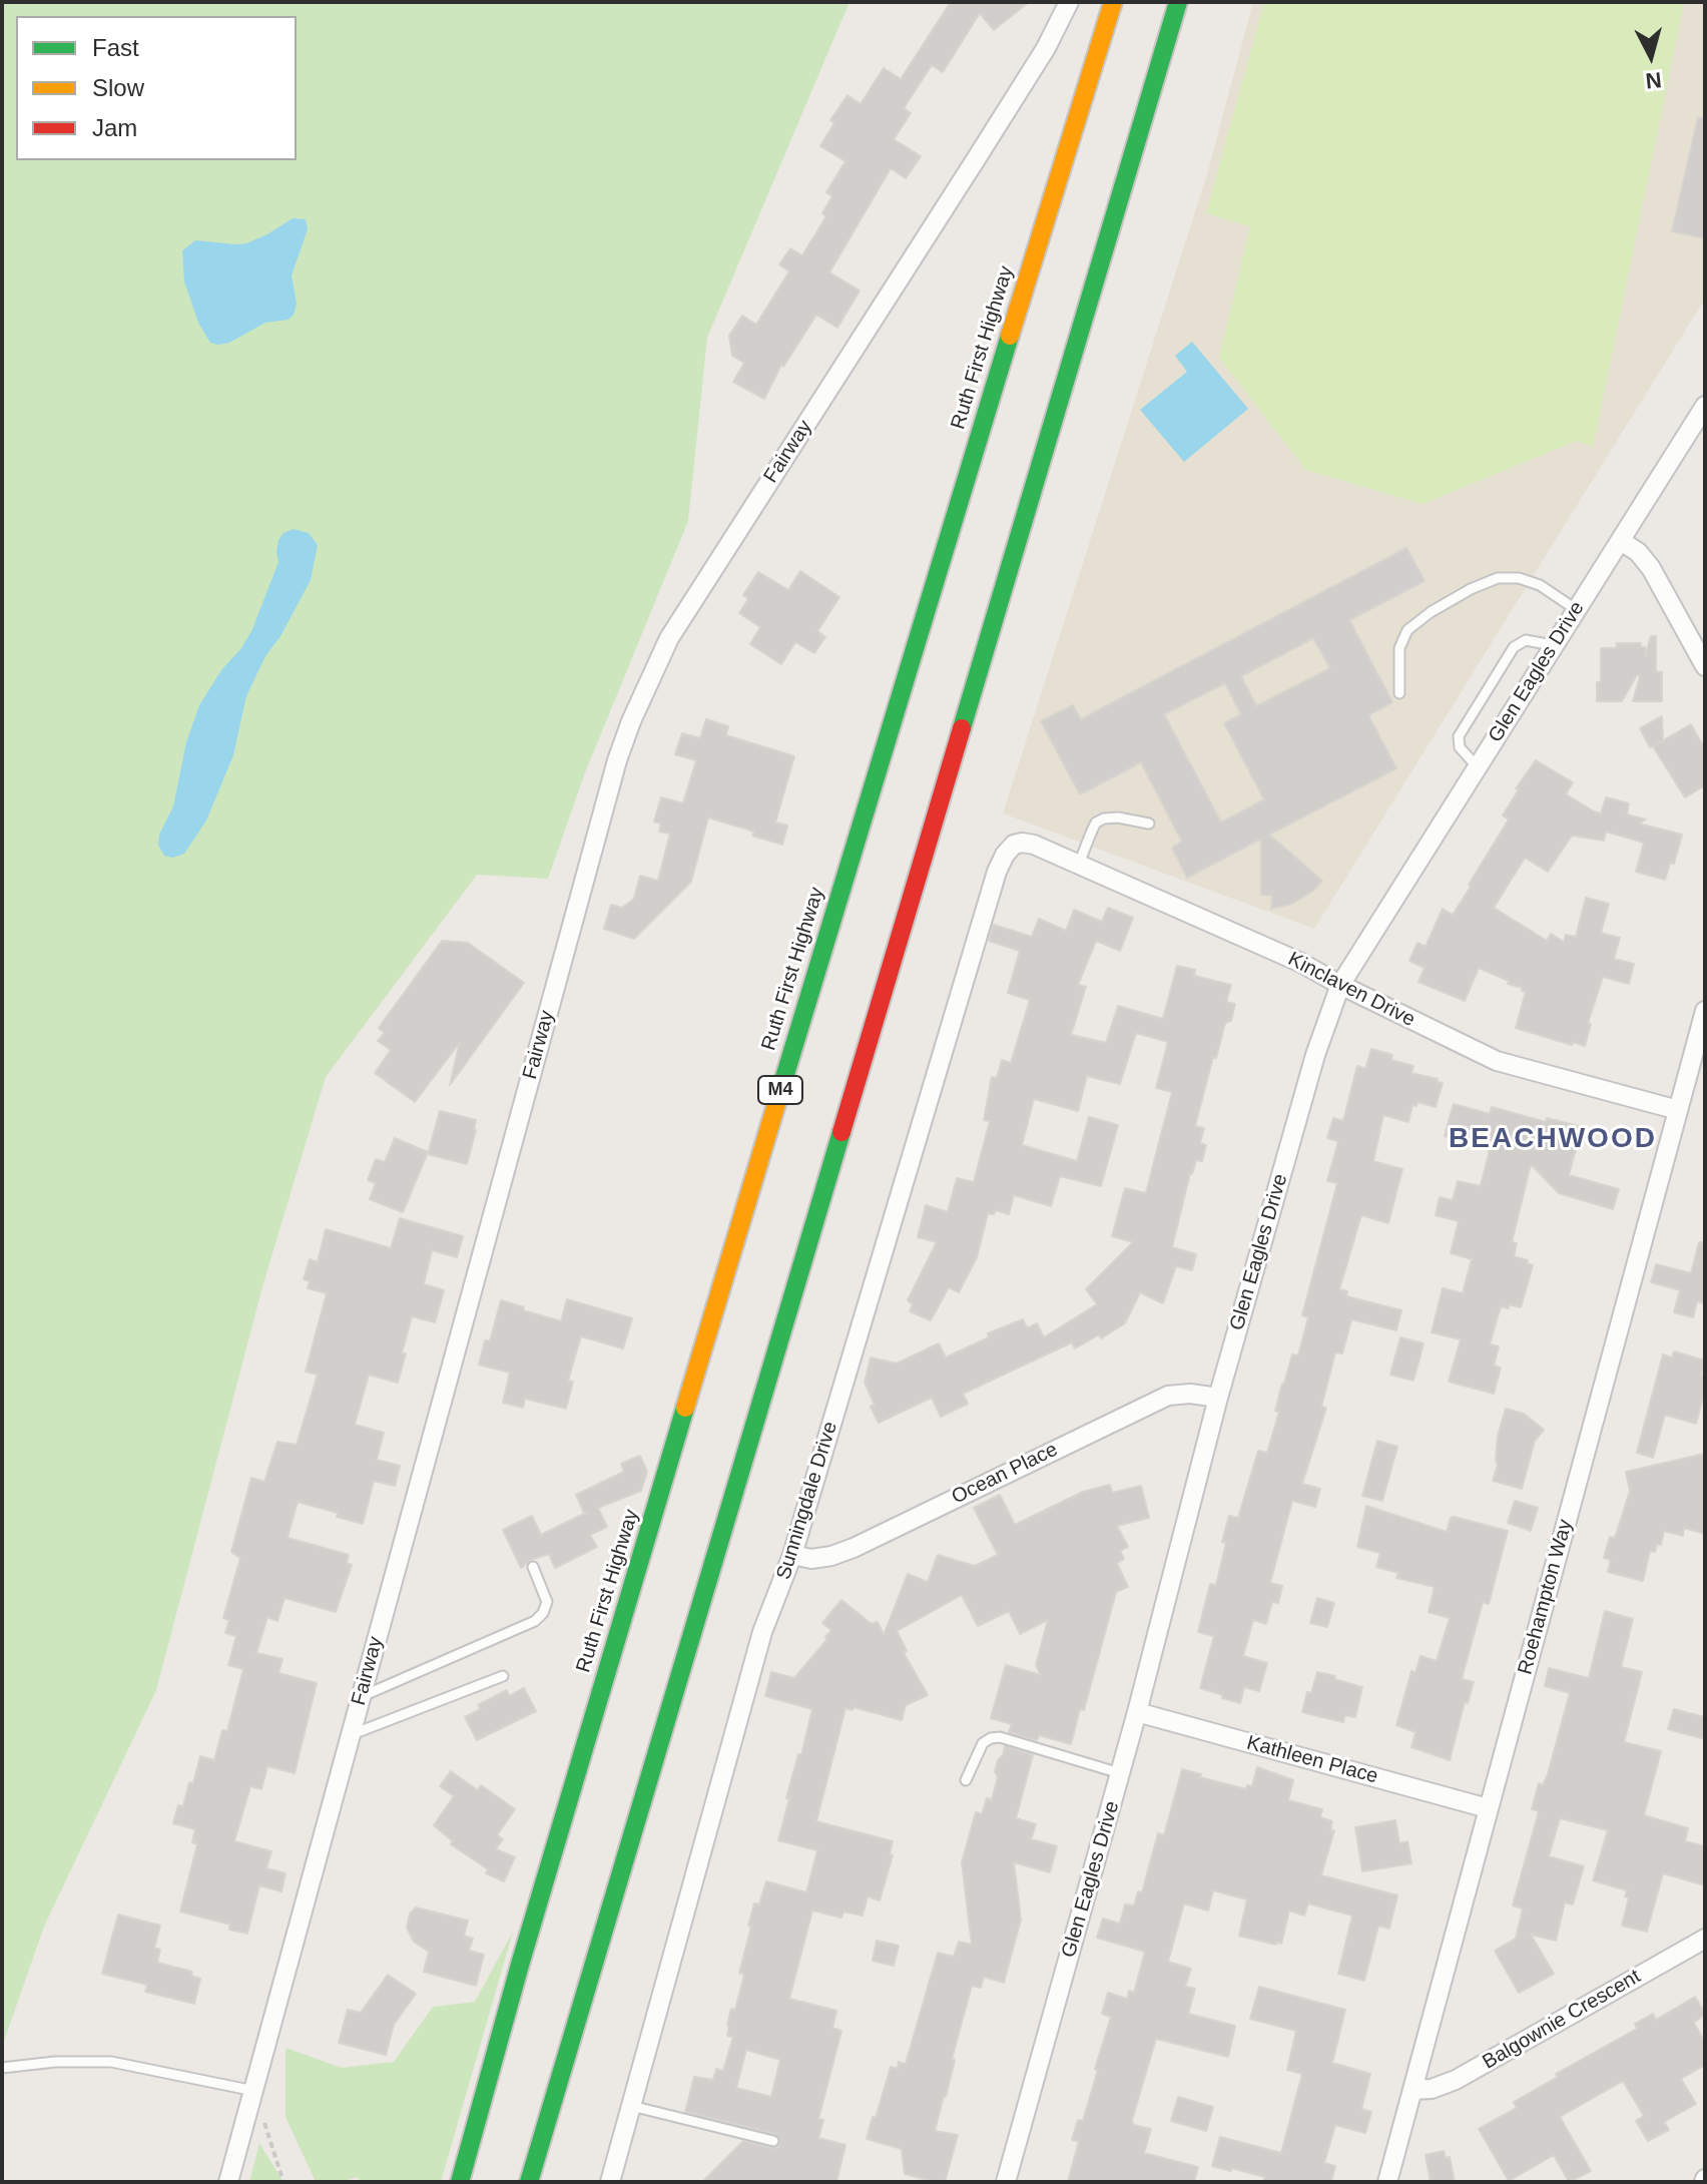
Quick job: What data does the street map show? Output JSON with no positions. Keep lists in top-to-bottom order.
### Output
{
  "streets": {
    "highway": ["Ruth First Highway", "M4"],
    "street": [
      "Fairway",
      "Glen Eagles Drive",
      "Kinclaven Drive",
      "Ocean Place",
      "Sunningdale Drive",
      "Roehampton Way",
      "Kathleen Place",
      "Balgownie Crescent"
    ]
  },
  "crossings": [
    ["Glen Eagles Drive", "Kinclaven Drive"],
    ["Glen Eagles Drive", "Ocean Place"],
    ["Glen Eagles Drive", "Kathleen Place"],
    ["Kinclaven Drive", "Sunningdale Drive"],
    ["Kinclaven Drive", "Roehampton Way"],
    ["Ocean Place", "Sunningdale Drive"],
    ["Roehampton Way", "Kathleen Place"],
    ["Roehampton Way", "Balgownie Crescent"]
  ],
  "districts": ["BEACHWOOD"],
  "legend": ["Fast", "Slow", "Jam"],
  "north": "bottom"
}
